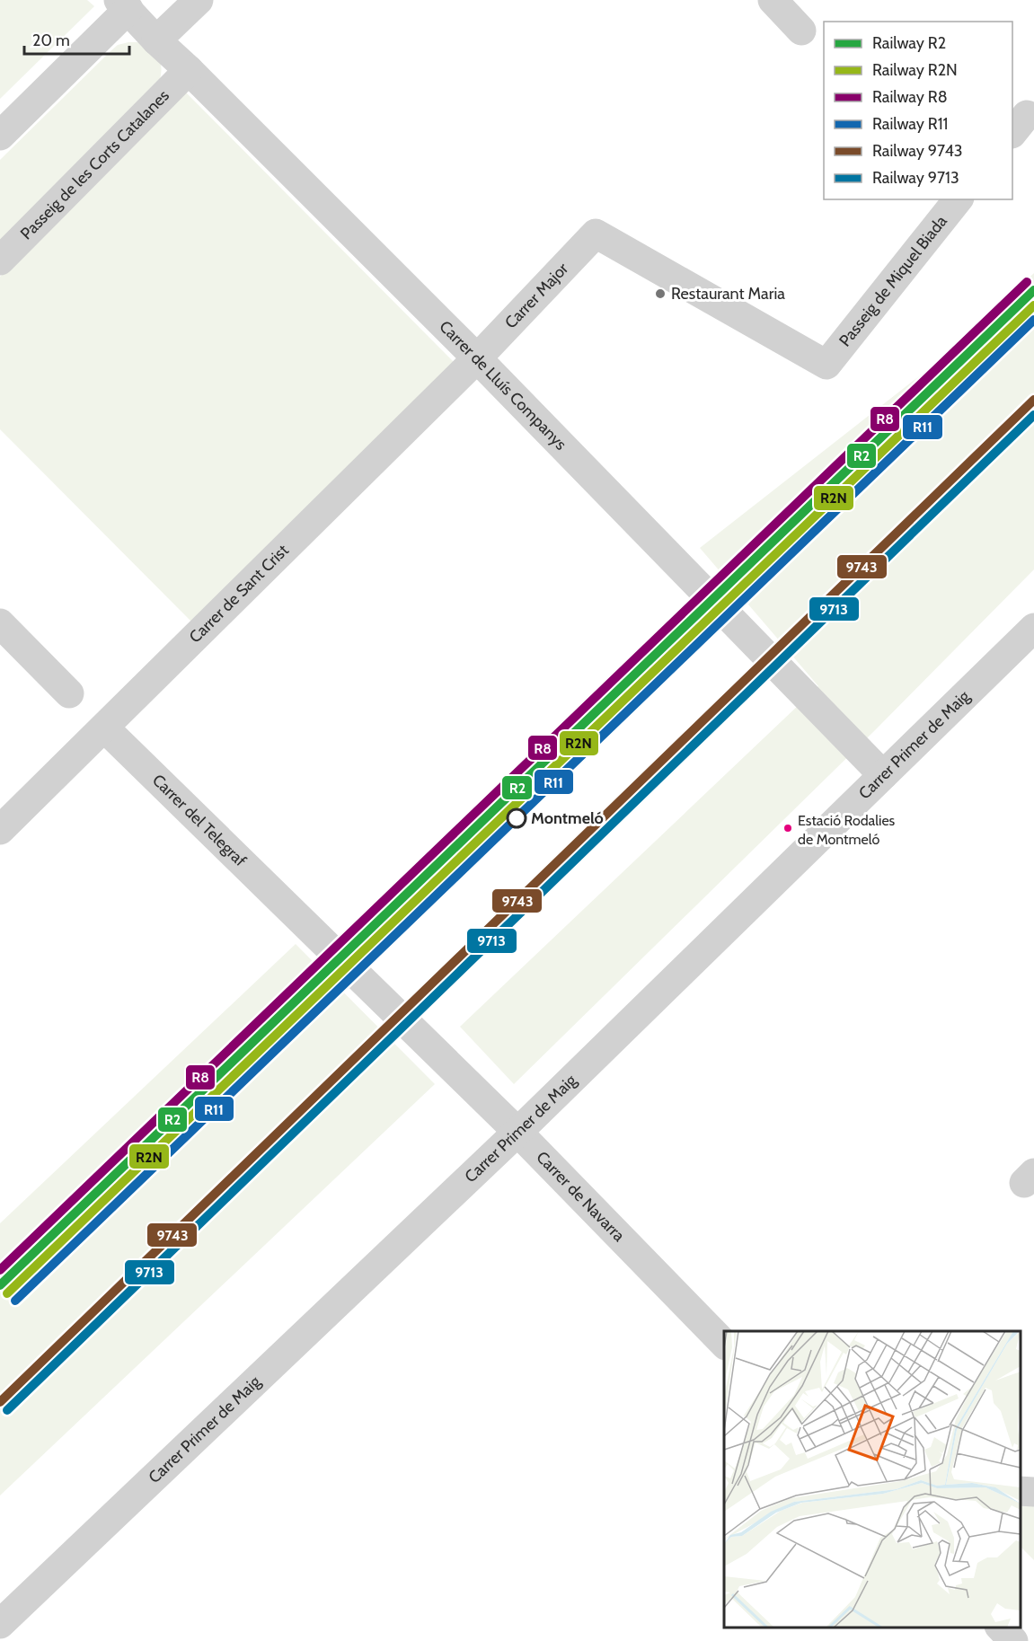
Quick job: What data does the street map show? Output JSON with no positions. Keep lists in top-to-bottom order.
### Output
{
  "streets": {
    "street": [
      "Passeig de les Corts Catalanes",
      "Passeig de Miquel Biada",
      "Carrer Major",
      "Carrer de Lluís Companys",
      "Carrer de Sant Crist",
      "Carrer Primer de Maig",
      "Carrer del Telegraf",
      "Carrer de Navarra"
    ]
  },
  "crossings": [
    ["Passeig de les Corts Catalanes", "Carrer de Lluís Companys"],
    ["Passeig de Miquel Biada", "Carrer Major"],
    ["Carrer Major", "Carrer de Lluís Companys"],
    ["Carrer Major", "Carrer de Sant Crist"],
    ["Carrer de Lluís Companys", "Carrer de Sant Crist"],
    ["Carrer de Lluís Companys", "Carrer Primer de Maig"],
    ["Carrer de Sant Crist", "Carrer del Telegraf"],
    ["Carrer Primer de Maig", "Carrer de Navarra"],
    ["Carrer del Telegraf", "Carrer de Navarra"]
  ],
  "places": ["Restaurant Maria", "Montmeló", "Estació Rodalies de Montmeló"],
  "lines": [
    "rail line R8",
    "rail line R2",
    "rail line R2N",
    "rail line R11",
    "rail line 9743",
    "rail line 9713"
  ],
  "legend": [
    "Railway R2",
    "Railway R2N",
    "Railway R8",
    "Railway R11",
    "Railway 9743",
    "Railway 9713"
  ],
  "scale_bar": "20 m"
}
